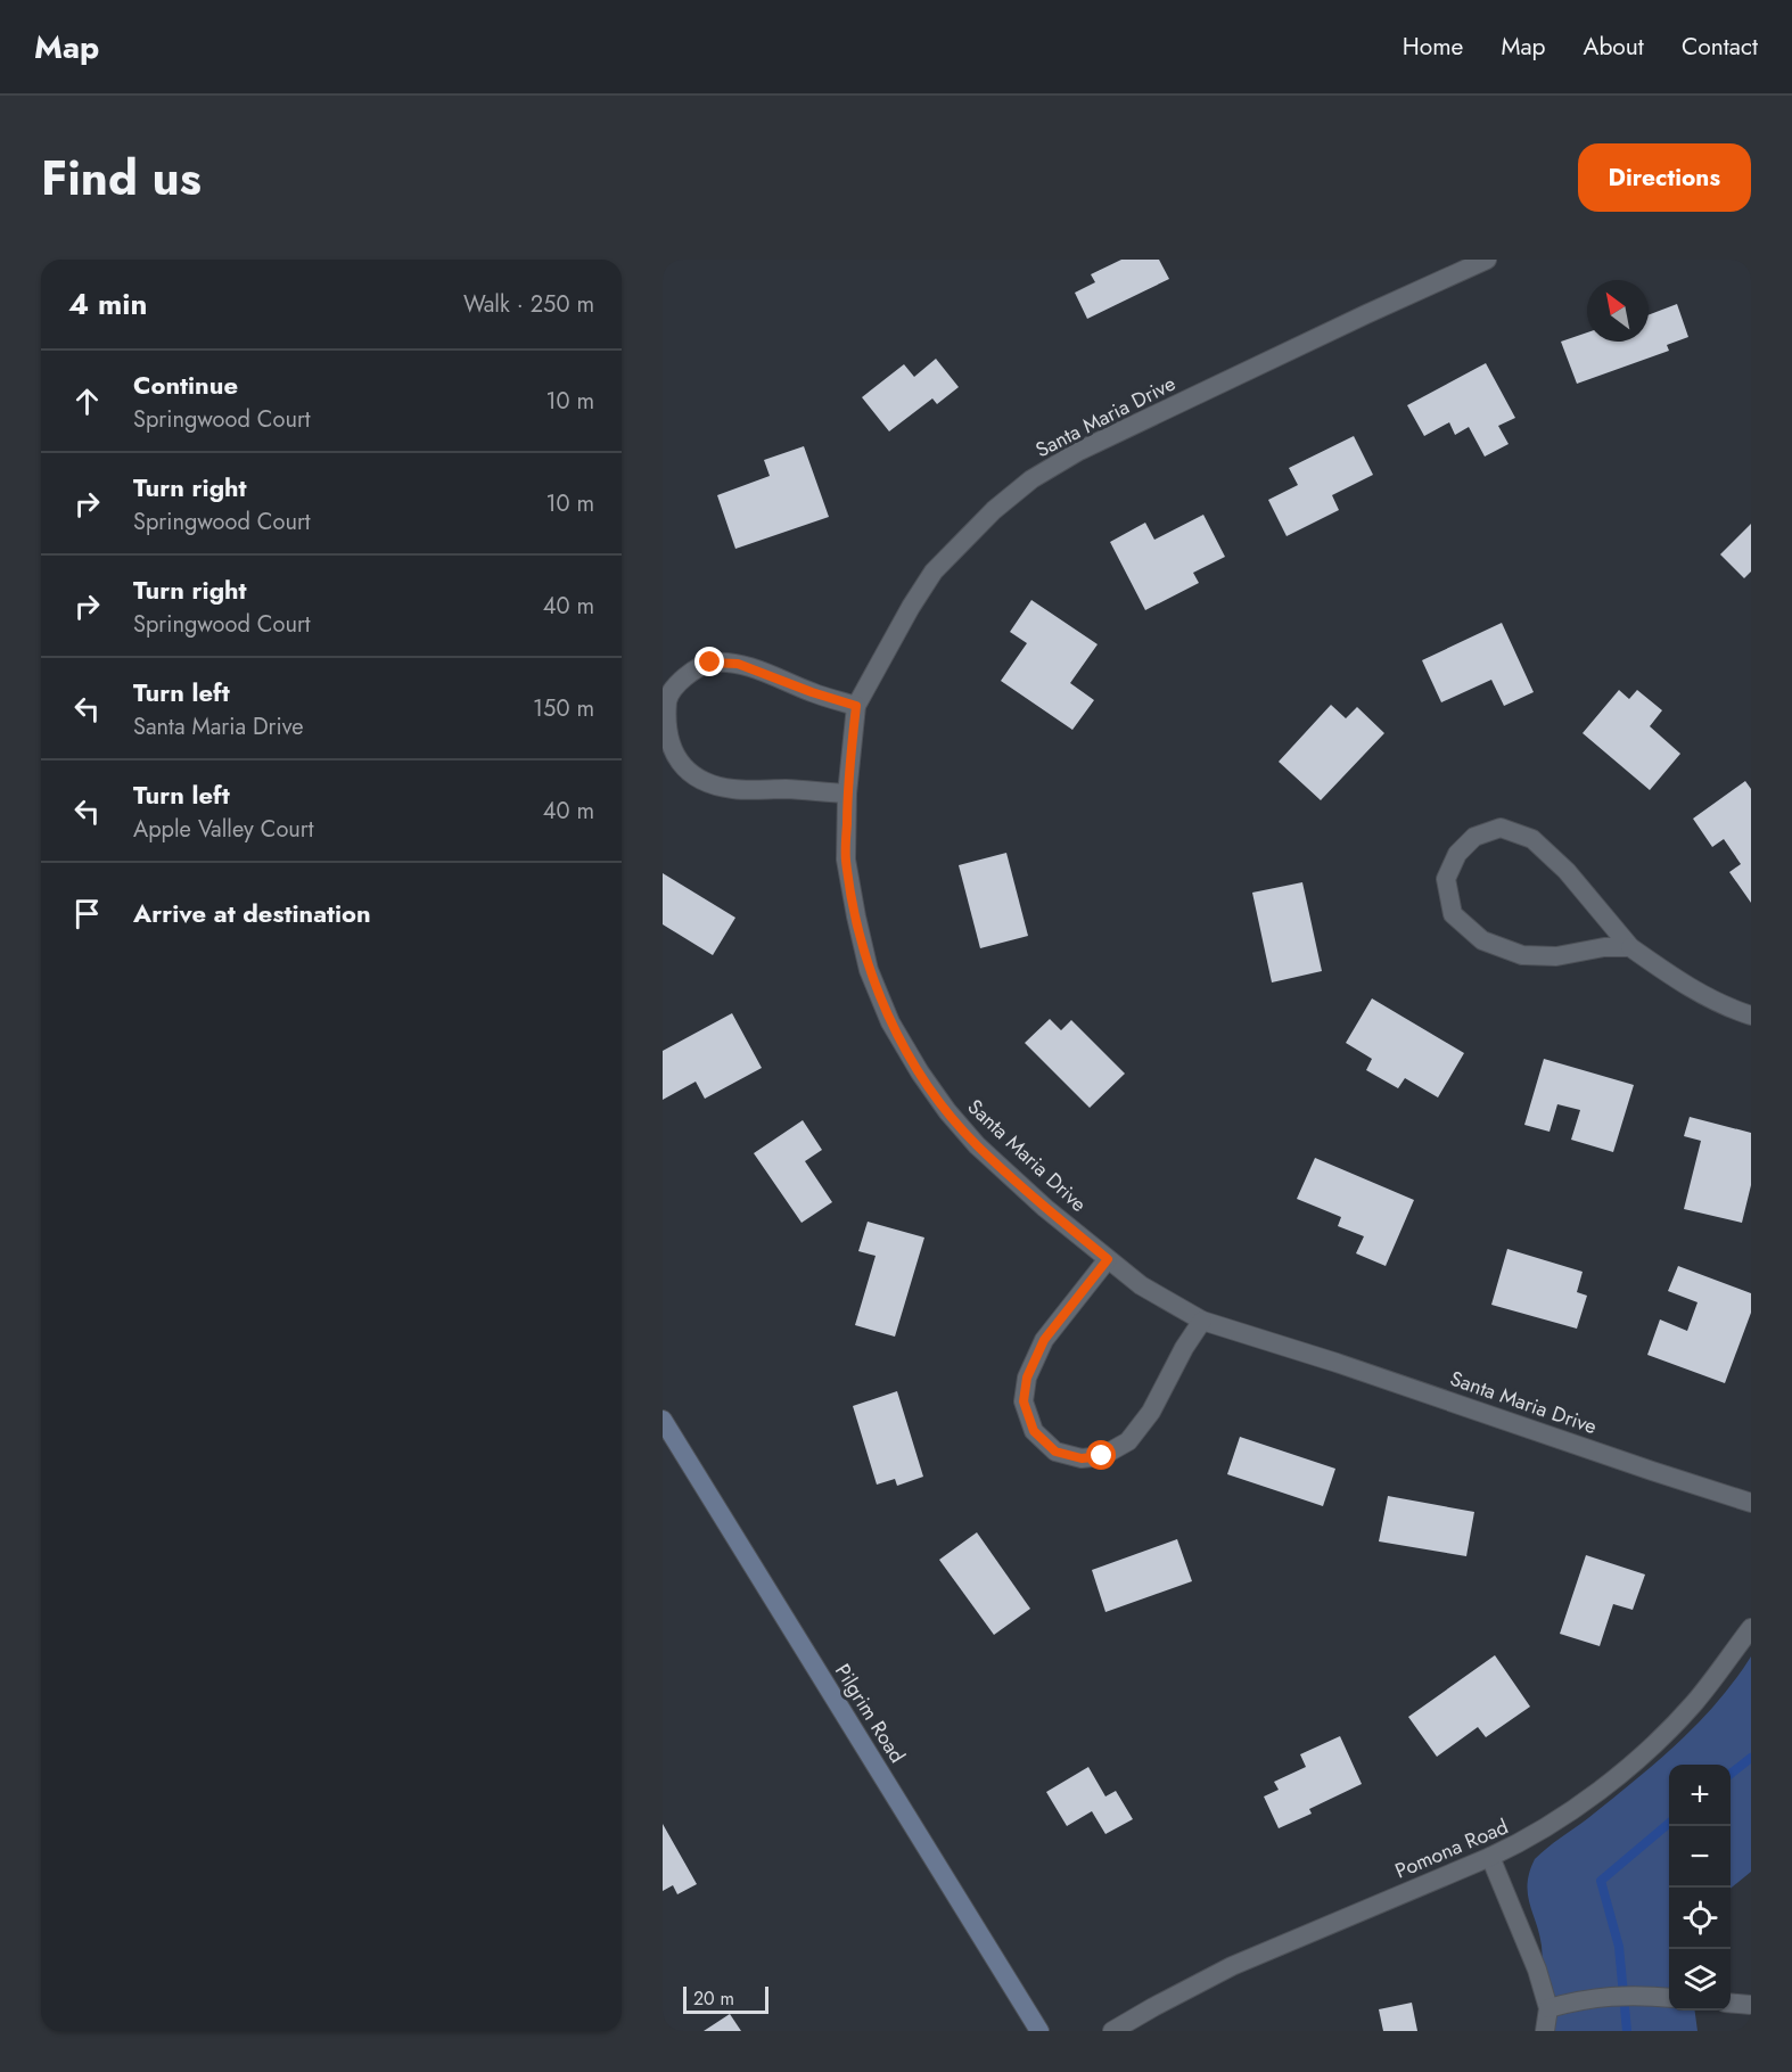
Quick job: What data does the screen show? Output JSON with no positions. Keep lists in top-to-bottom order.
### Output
{
  "streets": {
    "main road": ["Pilgrim Road"],
    "street": ["Santa Maria Drive", "Pomona Road"]
  },
  "scale_bar": "20 m",
  "north": "top left",
  "page": {
    "header": "Map",
    "nav": [
      "Home",
      "Map",
      "About",
      "Contact"
    ],
    "title": "Find us",
    "buttons": "Directions",
    "heading": ["4 min", "Walk · 250 m"],
    "list": [
      ["Continue", "Springwood Court", "10 m"],
      ["Turn right", "Springwood Court", "10 m"],
      ["Turn right", "Springwood Court", "40 m"],
      ["Turn left", "Santa Maria Drive", "150 m"],
      ["Turn left", "Apple Valley Court", "40 m"],
      "Arrive at destination"
    ],
    "map_buttons": ["+", "−"],
    "scale": "20 m"
  }
}
